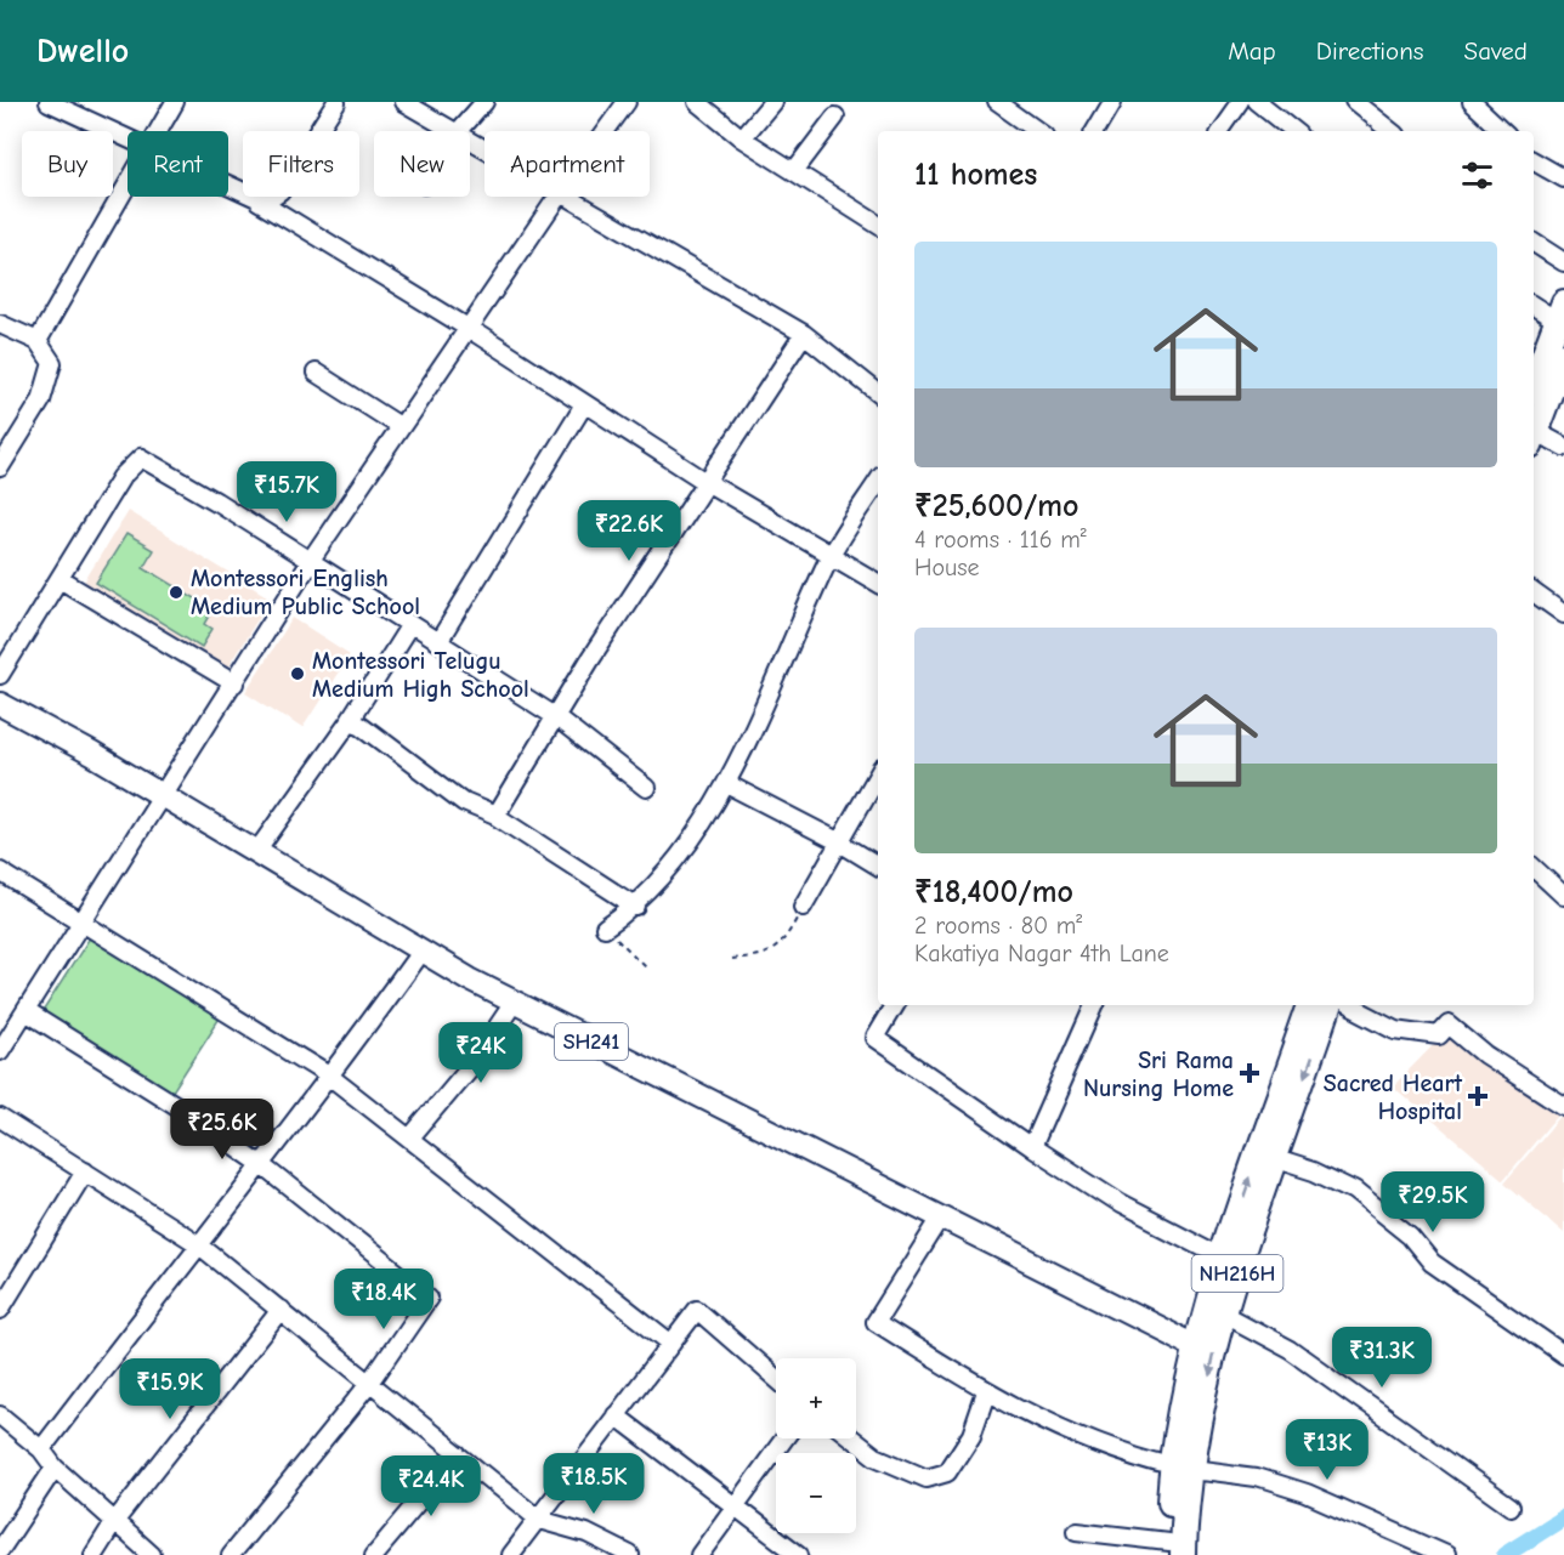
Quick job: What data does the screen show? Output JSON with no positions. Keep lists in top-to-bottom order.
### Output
{
  "streets": {
    "highway": ["NH216H"],
    "main road": ["SH241"]
  },
  "crossings": [
    ["SH241", "NH216H"]
  ],
  "places": {
    "other": ["Montessori English Medium Public School", "Montessori Telugu Medium High School"],
    "health": ["Sri Rama Nursing Home", "Sacred Heart Hospital"]
  },
  "page": {
    "header": "Dwello",
    "nav": ["Map", "Directions", "Saved"],
    "chip": [
      "Buy",
      "Rent",
      "Filters",
      "New",
      "Apartment"
    ],
    "heading": "11 homes",
    "list": [
      {
        "name": "₹25,600/mo",
        "note": "4 rooms · 116 m² · House"
      },
      {
        "name": "₹18,400/mo",
        "note": "2 rooms · 80 m² · Kakatiya Nagar 4th Lane"
      }
    ],
    "price": [
      "₹15.7K",
      "₹22.6K",
      "₹24K",
      "₹25.6K",
      "₹29.5K",
      "₹18.4K",
      "₹31.3K",
      "₹15.9K",
      "₹13K",
      "₹18.5K",
      "₹24.4K"
    ],
    "map_buttons": ["+", "−"]
  }
}
